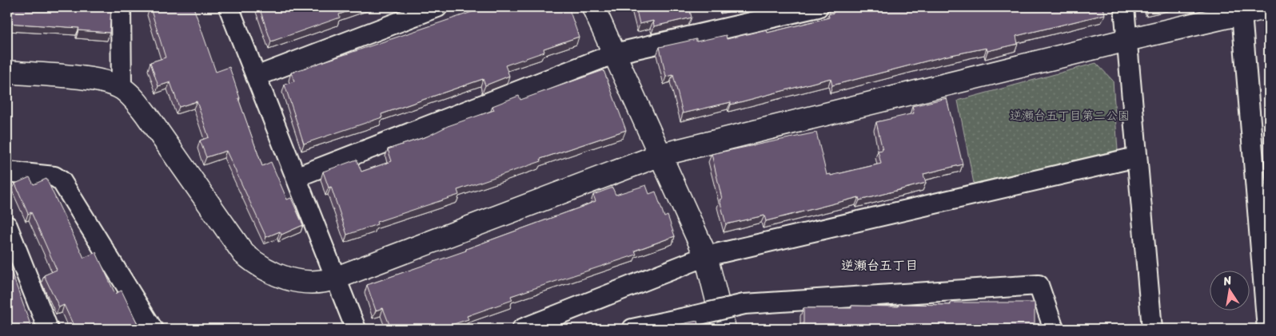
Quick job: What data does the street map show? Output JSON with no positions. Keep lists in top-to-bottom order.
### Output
{
  "districts": ["逆瀬台五丁目"],
  "parks": ["逆瀬台五丁目第二公園"],
  "north": "top"
}
